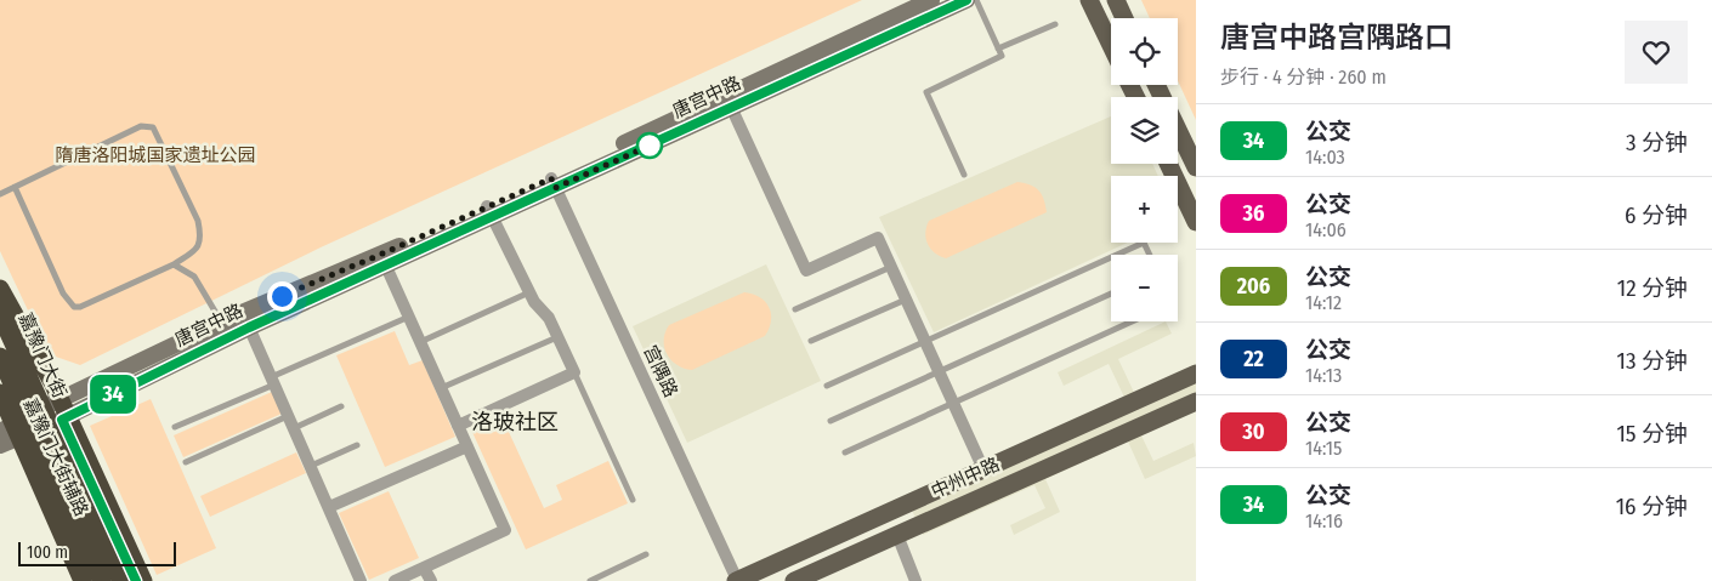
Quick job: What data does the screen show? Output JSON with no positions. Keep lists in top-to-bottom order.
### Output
{
  "streets": {
    "highway": ["嘉豫门大街"],
    "main road": ["唐宫中路", "嘉豫门大街辅路", "中州中路"],
    "street": ["宫隅路"]
  },
  "crossings": [
    ["唐宫中路", "宫隅路"],
    ["唐宫中路", "嘉豫门大街辅路"],
    ["宫隅路", "中州中路"]
  ],
  "districts": ["洛玻社区"],
  "parks": ["隋唐洛阳城国家遗址公园"],
  "lines": ["bus line 34"],
  "scale_bar": "100 m",
  "page": {
    "on_map": "34",
    "heading": ["唐宫中路宫隅路口", "步行 · 4 分钟 · 260 m"],
    "map_buttons": ["+", "−"],
    "list": [
      {
        "mark": "34",
        "name": "公交",
        "note": "14:03",
        "value": "3 分钟"
      },
      {
        "mark": "36",
        "name": "公交",
        "note": "14:06",
        "value": "6 分钟"
      },
      {
        "mark": "206",
        "name": "公交",
        "note": "14:12",
        "value": "12 分钟"
      },
      {
        "mark": "22",
        "name": "公交",
        "note": "14:13",
        "value": "13 分钟"
      },
      {
        "mark": "30",
        "name": "公交",
        "note": "14:15",
        "value": "15 分钟"
      },
      {
        "mark": "34",
        "name": "公交",
        "note": "14:16",
        "value": "16 分钟"
      }
    ],
    "scale": "100 m"
  }
}
